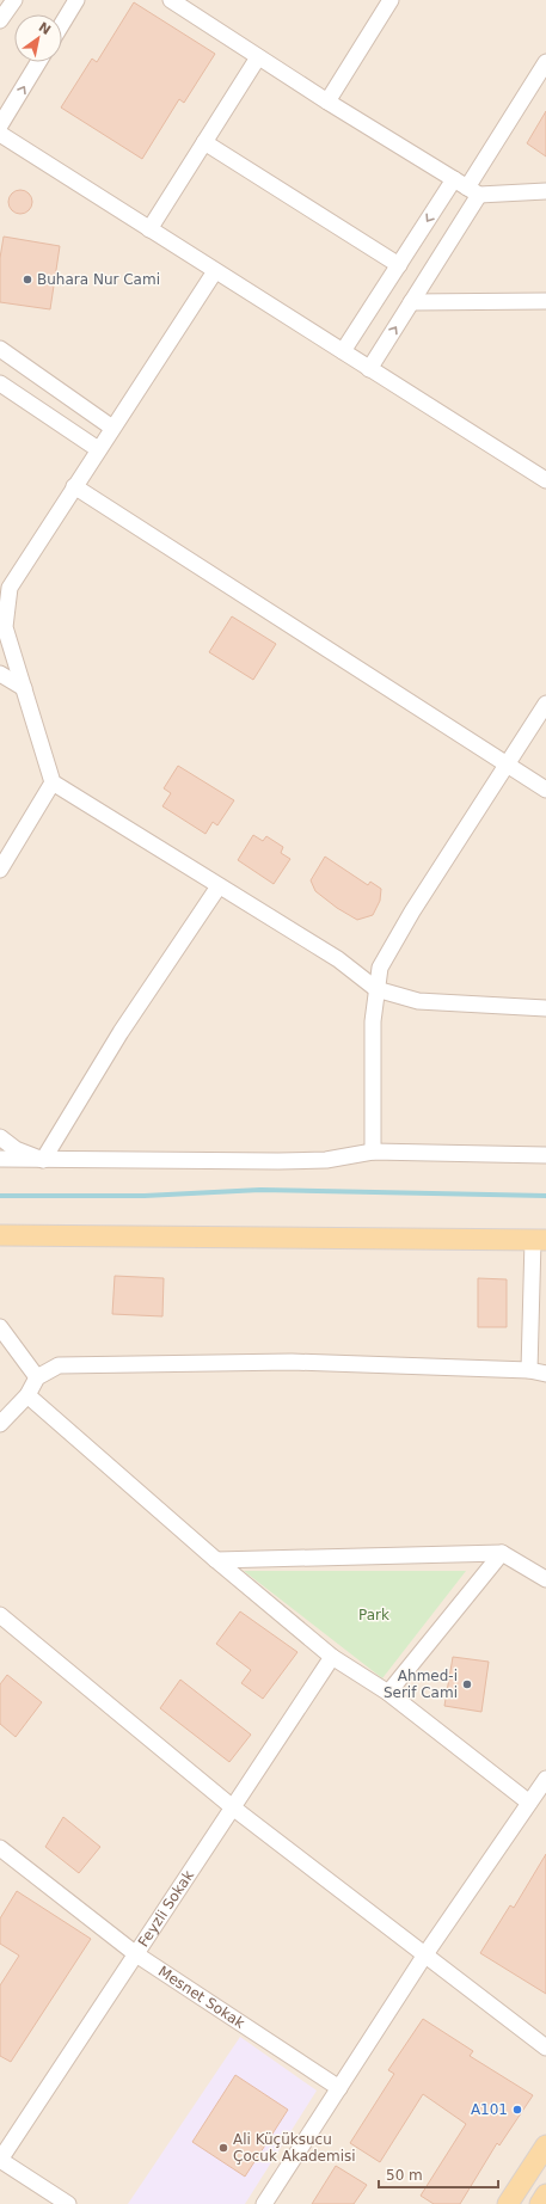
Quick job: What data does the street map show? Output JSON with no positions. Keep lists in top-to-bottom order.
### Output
{
  "streets": {
    "street": ["Feyzli Sokak", "Mesnet Sokak"]
  },
  "crossings": [
    ["Feyzli Sokak", "Mesnet Sokak"]
  ],
  "parks": ["Park"],
  "places": [
    "Buhara Nur Cami",
    "Ahmed-i Serif Cami",
    "A101",
    "Ali Küçüksucu Çocuk Akademisi"
  ],
  "scale_bar": "50 m",
  "north": "top right"
}
